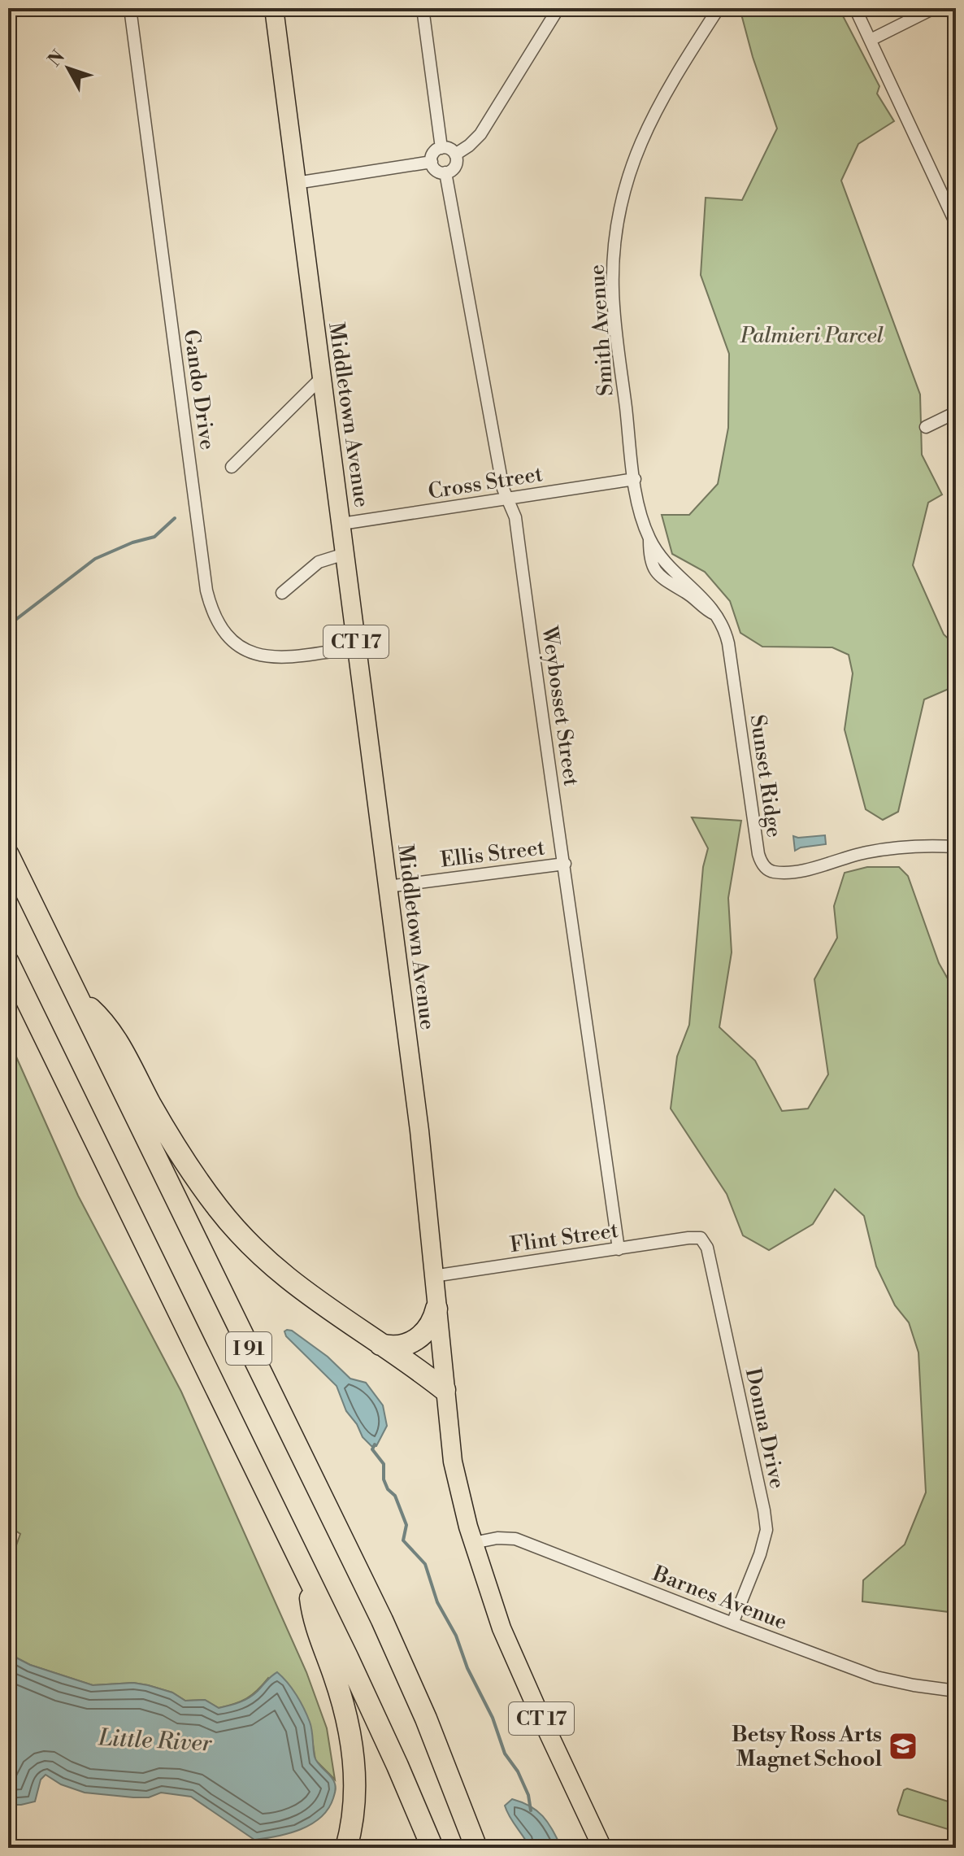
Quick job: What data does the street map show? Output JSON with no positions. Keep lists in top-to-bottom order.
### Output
{
  "streets": {
    "highway": ["I 91"],
    "main road": ["Middletown Avenue", "CT 17"],
    "street": [
      "Smith Avenue",
      "Gando Drive",
      "Cross Street",
      "Weybosset Street",
      "Sunset Ridge",
      "Ellis Street",
      "Flint Street",
      "Donna Drive",
      "Barnes Avenue"
    ]
  },
  "crossings": [
    ["Smith Avenue", "Cross Street"],
    ["Smith Avenue", "Sunset Ridge"],
    ["Gando Drive", "Middletown Avenue"],
    ["Middletown Avenue", "Cross Street"],
    ["Middletown Avenue", "Ellis Street"],
    ["Middletown Avenue", "Flint Street"],
    ["Middletown Avenue", "Barnes Avenue"],
    ["Cross Street", "Weybosset Street"],
    ["Cross Street", "Sunset Ridge"],
    ["Weybosset Street", "Ellis Street"],
    ["Weybosset Street", "Flint Street"],
    ["Flint Street", "Donna Drive"],
    ["Donna Drive", "Barnes Avenue"]
  ],
  "water": ["Little River"],
  "parks": ["Palmieri Parcel"],
  "places": {
    "school or university": ["Betsy Ross Arts Magnet School"]
  },
  "north": "top left"
}
